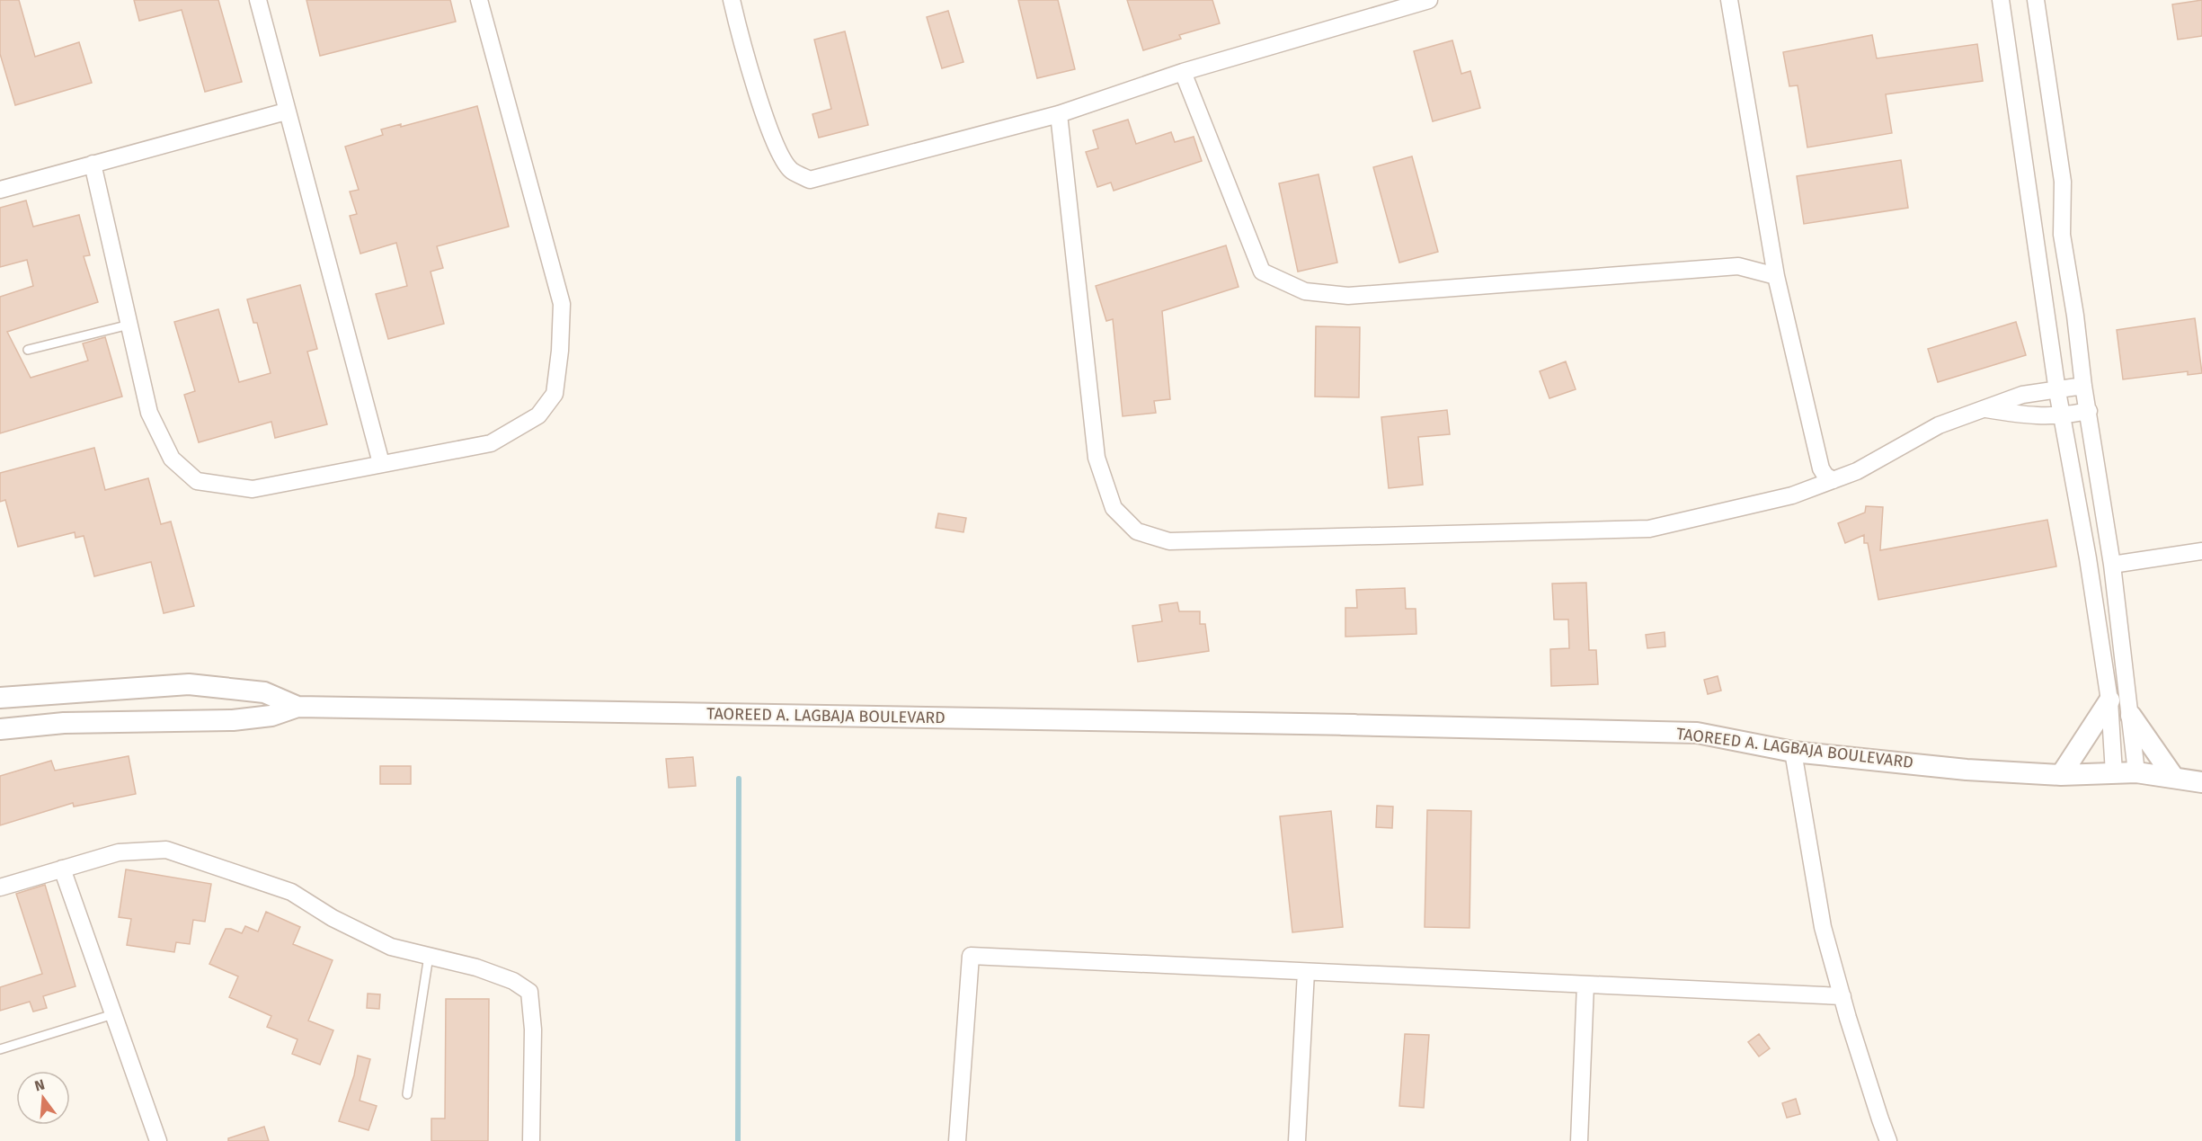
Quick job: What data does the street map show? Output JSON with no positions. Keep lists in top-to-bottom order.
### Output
{
  "streets": {
    "street": ["TAOREED A. LAGBAJA BOULEVARD"]
  },
  "north": "top"
}
